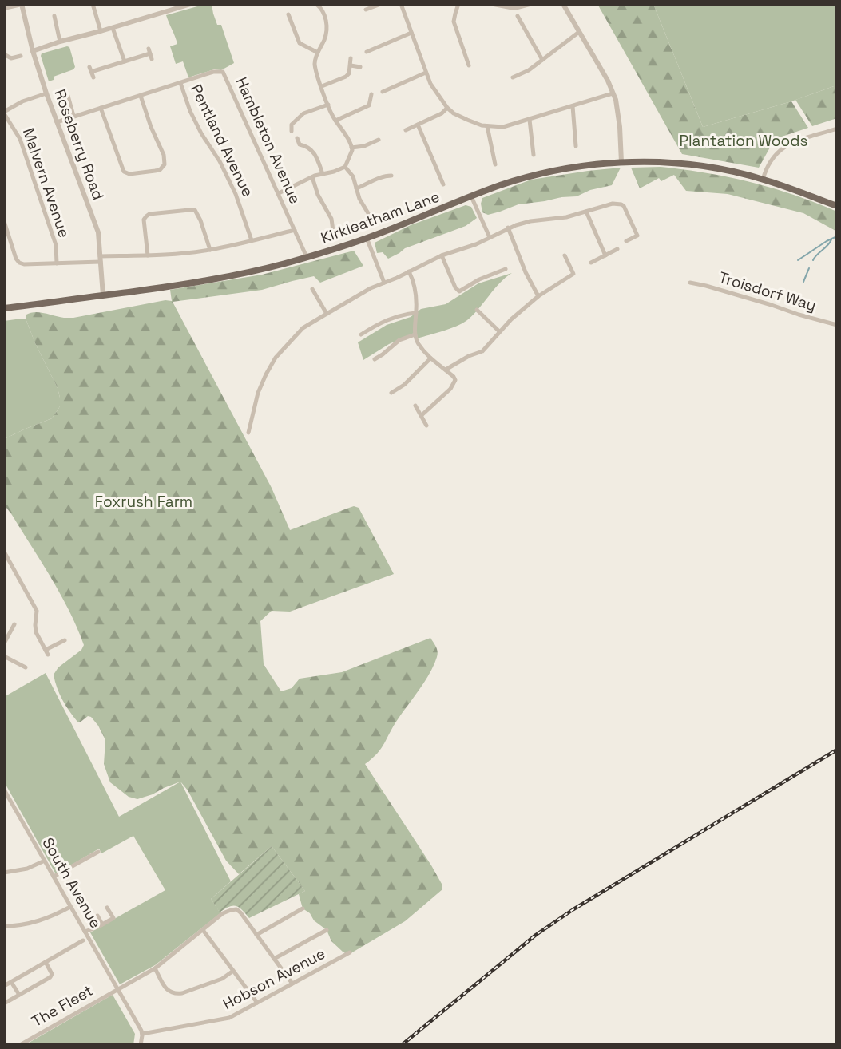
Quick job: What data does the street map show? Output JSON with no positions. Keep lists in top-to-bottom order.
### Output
{
  "streets": {
    "main road": ["Kirkleatham Lane"],
    "street": [
      "Pentland Avenue",
      "Hambleton Avenue",
      "Roseberry Road",
      "Malvern Avenue",
      "Troisdorf Way",
      "South Avenue",
      "Hobson Avenue",
      "The Fleet"
    ]
  },
  "crossings": [
    ["Pentland Avenue", "Hambleton Avenue"],
    ["Hambleton Avenue", "Roseberry Road"],
    ["Hambleton Avenue", "Kirkleatham Lane"],
    ["Roseberry Road", "Kirkleatham Lane"],
    ["South Avenue", "Hobson Avenue"],
    ["South Avenue", "The Fleet"]
  ],
  "parks": ["Plantation Woods", "Foxrush Farm"]
}
